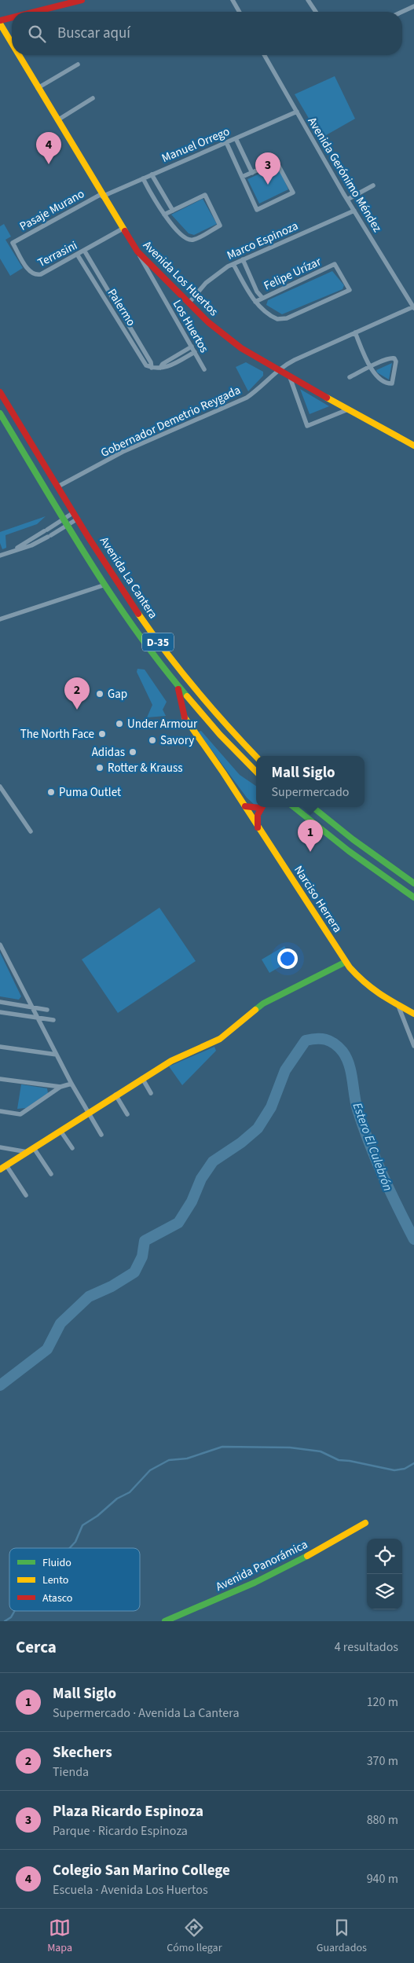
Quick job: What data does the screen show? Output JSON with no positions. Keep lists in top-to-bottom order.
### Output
{
  "streets": {
    "main road": [
      "Avenida Los Huertos",
      "Avenida La Cantera",
      "D-35",
      "Narciso Herrera",
      "Avenida Panorámica"
    ],
    "street": [
      "Manuel Orrego",
      "Avenida Gerónimo Méndez",
      "Pasaje Murano",
      "Marco Espinoza",
      "Terrasini",
      "Felipe Urízar",
      "Palermo",
      "Los Huertos",
      "Gobernador Demetrio Reygada"
    ]
  },
  "crossings": [
    ["Manuel Orrego", "Avenida Gerónimo Méndez"],
    ["Manuel Orrego", "Pasaje Murano"],
    ["Manuel Orrego", "Avenida Los Huertos"],
    ["Avenida Gerónimo Méndez", "Marco Espinoza"],
    ["Avenida Gerónimo Méndez", "Gobernador Demetrio Reygada"],
    ["Pasaje Murano", "Terrasini"],
    ["Pasaje Murano", "Avenida Los Huertos"],
    ["Marco Espinoza", "Felipe Urízar"],
    ["Marco Espinoza", "Avenida Los Huertos"],
    ["Terrasini", "Avenida Los Huertos"],
    ["Terrasini", "Palermo"],
    ["Avenida Los Huertos", "Los Huertos"],
    ["Avenida Los Huertos", "Gobernador Demetrio Reygada"],
    ["Gobernador Demetrio Reygada", "Avenida La Cantera"]
  ],
  "water": ["Estero El Culebrón"],
  "places": [
    "Gap",
    "Under Armour",
    "The North Face",
    "Savory",
    "Adidas",
    "Rotter & Krauss",
    "Puma Outlet"
  ],
  "legend": ["Fluido", "Lento", "Atasco"],
  "page": {
    "search": "Buscar aquí",
    "pins": [
      "4",
      "3",
      "2",
      "1"
    ],
    "popup": ["Mall Siglo", "Supermercado"],
    "heading": ["Cerca", "4 resultados"],
    "list": [
      {
        "mark": "1",
        "name": "Mall Siglo",
        "note": "Supermercado · Avenida La Cantera",
        "value": "120 m"
      },
      {
        "mark": "2",
        "name": "Skechers",
        "note": "Tienda",
        "value": "370 m"
      },
      {
        "mark": "3",
        "name": "Plaza Ricardo Espinoza",
        "note": "Parque · Ricardo Espinoza",
        "value": "880 m"
      },
      {
        "mark": "4",
        "name": "Colegio San Marino College",
        "note": "Escuela · Avenida Los Huertos",
        "value": "940 m"
      }
    ],
    "nav": ["Mapa", "Cómo llegar", "Guardados"]
  }
}
